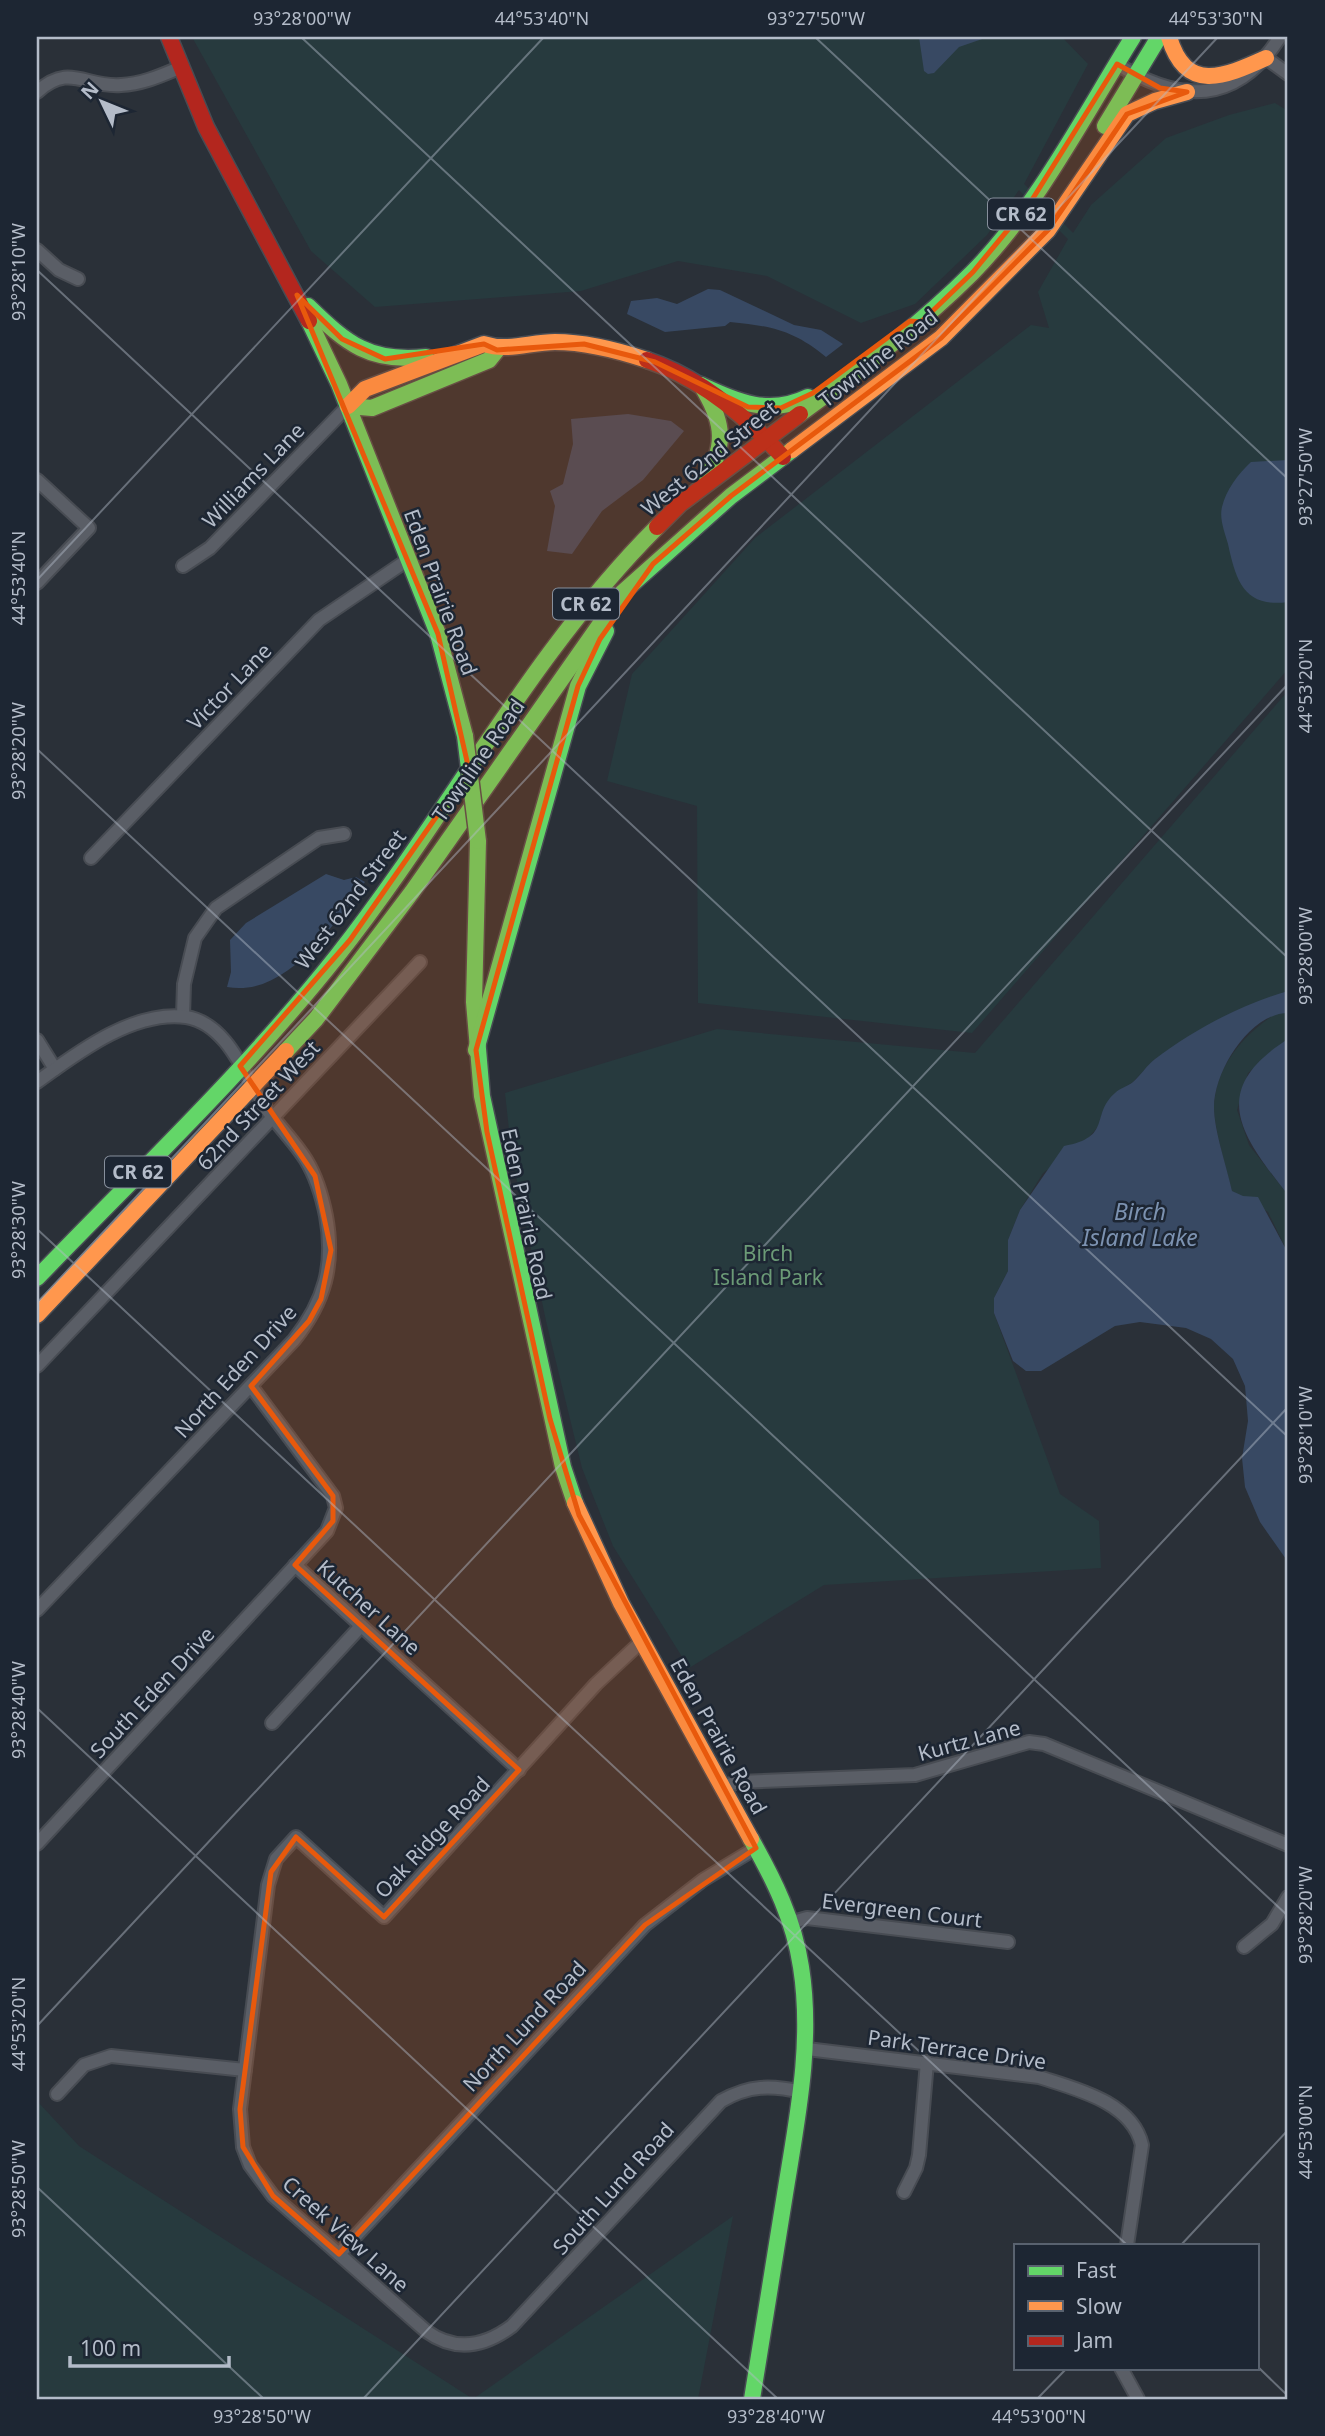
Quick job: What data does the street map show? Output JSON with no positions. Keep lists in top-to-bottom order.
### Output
{
  "streets": {
    "main road": [
      "CR 62",
      "Townline Road",
      "West 62nd Street",
      "Eden Prairie Road"
    ],
    "street": [
      "Williams Lane",
      "Victor Lane",
      "62nd Street West",
      "North Eden Drive",
      "Kutcher Lane",
      "South Eden Drive",
      "Kurtz Lane",
      "Oak Ridge Road",
      "Evergreen Court",
      "North Lund Road",
      "Park Terrace Drive",
      "South Lund Road",
      "Creek View Lane"
    ]
  },
  "crossings": [
    ["CR 62", "Townline Road"],
    ["CR 62", "West 62nd Street"],
    ["Townline Road", "North Eden Drive"],
    ["West 62nd Street", "North Eden Drive"],
    ["Williams Lane", "Eden Prairie Road"],
    ["Eden Prairie Road", "Victor Lane"],
    ["Eden Prairie Road", "Kurtz Lane"],
    ["Eden Prairie Road", "Oak Ridge Road"],
    ["Eden Prairie Road", "Evergreen Court"],
    ["Eden Prairie Road", "North Lund Road"],
    ["Eden Prairie Road", "Park Terrace Drive"],
    ["Eden Prairie Road", "South Lund Road"],
    ["62nd Street West", "North Eden Drive"],
    ["North Eden Drive", "Kutcher Lane"],
    ["Kutcher Lane", "South Eden Drive"],
    ["Kutcher Lane", "Oak Ridge Road"],
    ["Oak Ridge Road", "Creek View Lane"],
    ["North Lund Road", "Creek View Lane"],
    ["South Lund Road", "Creek View Lane"]
  ],
  "water": ["Birch Island Lake"],
  "parks": ["Birch Island Park"],
  "legend": ["Fast", "Slow", "Jam"],
  "scale_bar": "100 m",
  "north": "top left",
  "coordinates": [
    "93°28'00\"W",
    "44°53'40\"N",
    "93°27'50\"W",
    "44°53'30\"N",
    "93°28'10\"W",
    "44°53'20\"N",
    "93°28'20\"W",
    "93°28'30\"W",
    "93°28'40\"W",
    "44°53'00\"N",
    "93°28'50\"W"
  ]
}
